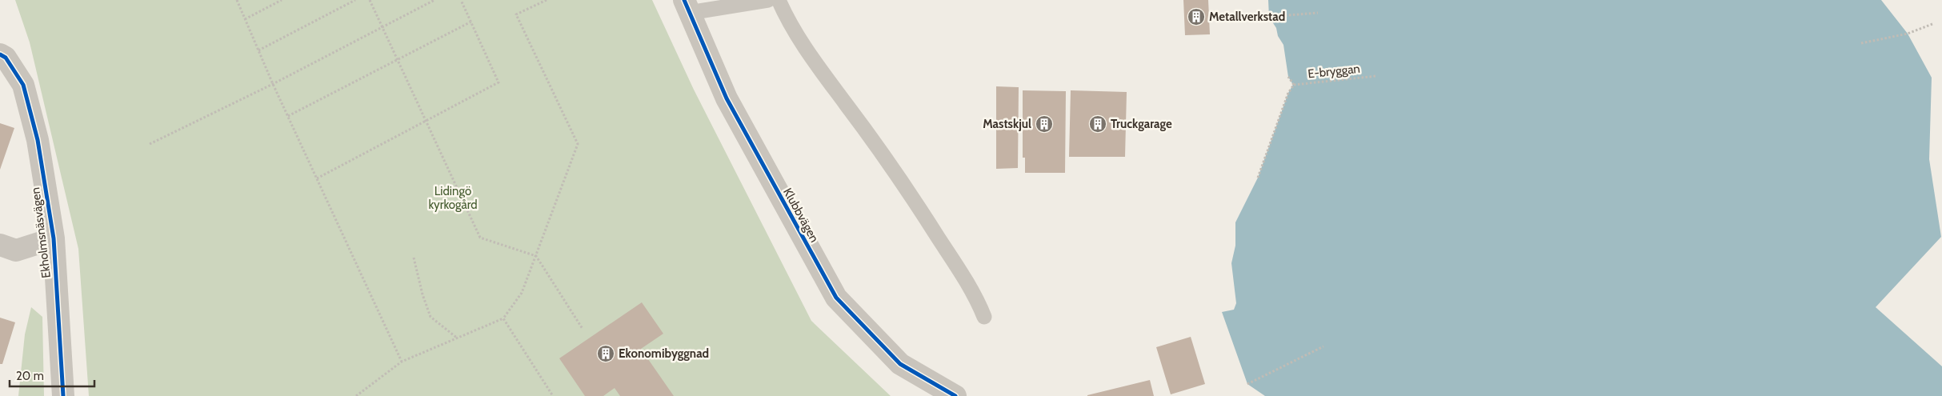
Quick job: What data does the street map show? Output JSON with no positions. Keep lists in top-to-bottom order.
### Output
{
  "streets": {
    "street": ["Klubbvägen", "Ekholmsnäsvägen"],
    "path": ["E-bryggan"]
  },
  "parks": ["Lidingö kyrkogård"],
  "places": {
    "building": [
      "Metallverkstad",
      "Mastskjul",
      "Truckgarage",
      "Ekonomibyggnad"
    ]
  },
  "scale_bar": "20 m"
}
